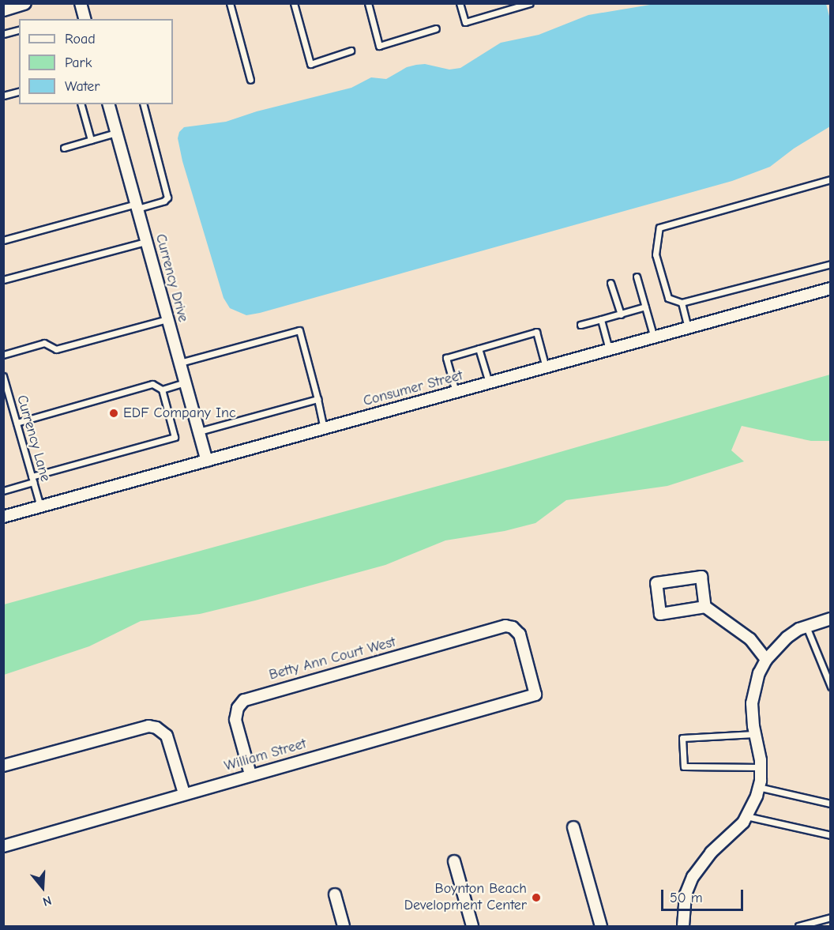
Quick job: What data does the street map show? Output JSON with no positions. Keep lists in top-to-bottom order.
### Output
{
  "streets": {
    "street": [
      "Currency Drive",
      "Consumer Street",
      "Betty Ann Court West",
      "William Street"
    ],
    "lane": ["Currency Lane"]
  },
  "crossings": [
    ["Currency Drive", "Consumer Street"],
    ["Consumer Street", "Currency Lane"],
    ["Betty Ann Court West", "William Street"]
  ],
  "places": ["EDF Company Inc", "Boynton Beach Development Center"],
  "legend": ["Road", "Park", "Water"],
  "scale_bar": "50 m",
  "north": "bottom"
}
